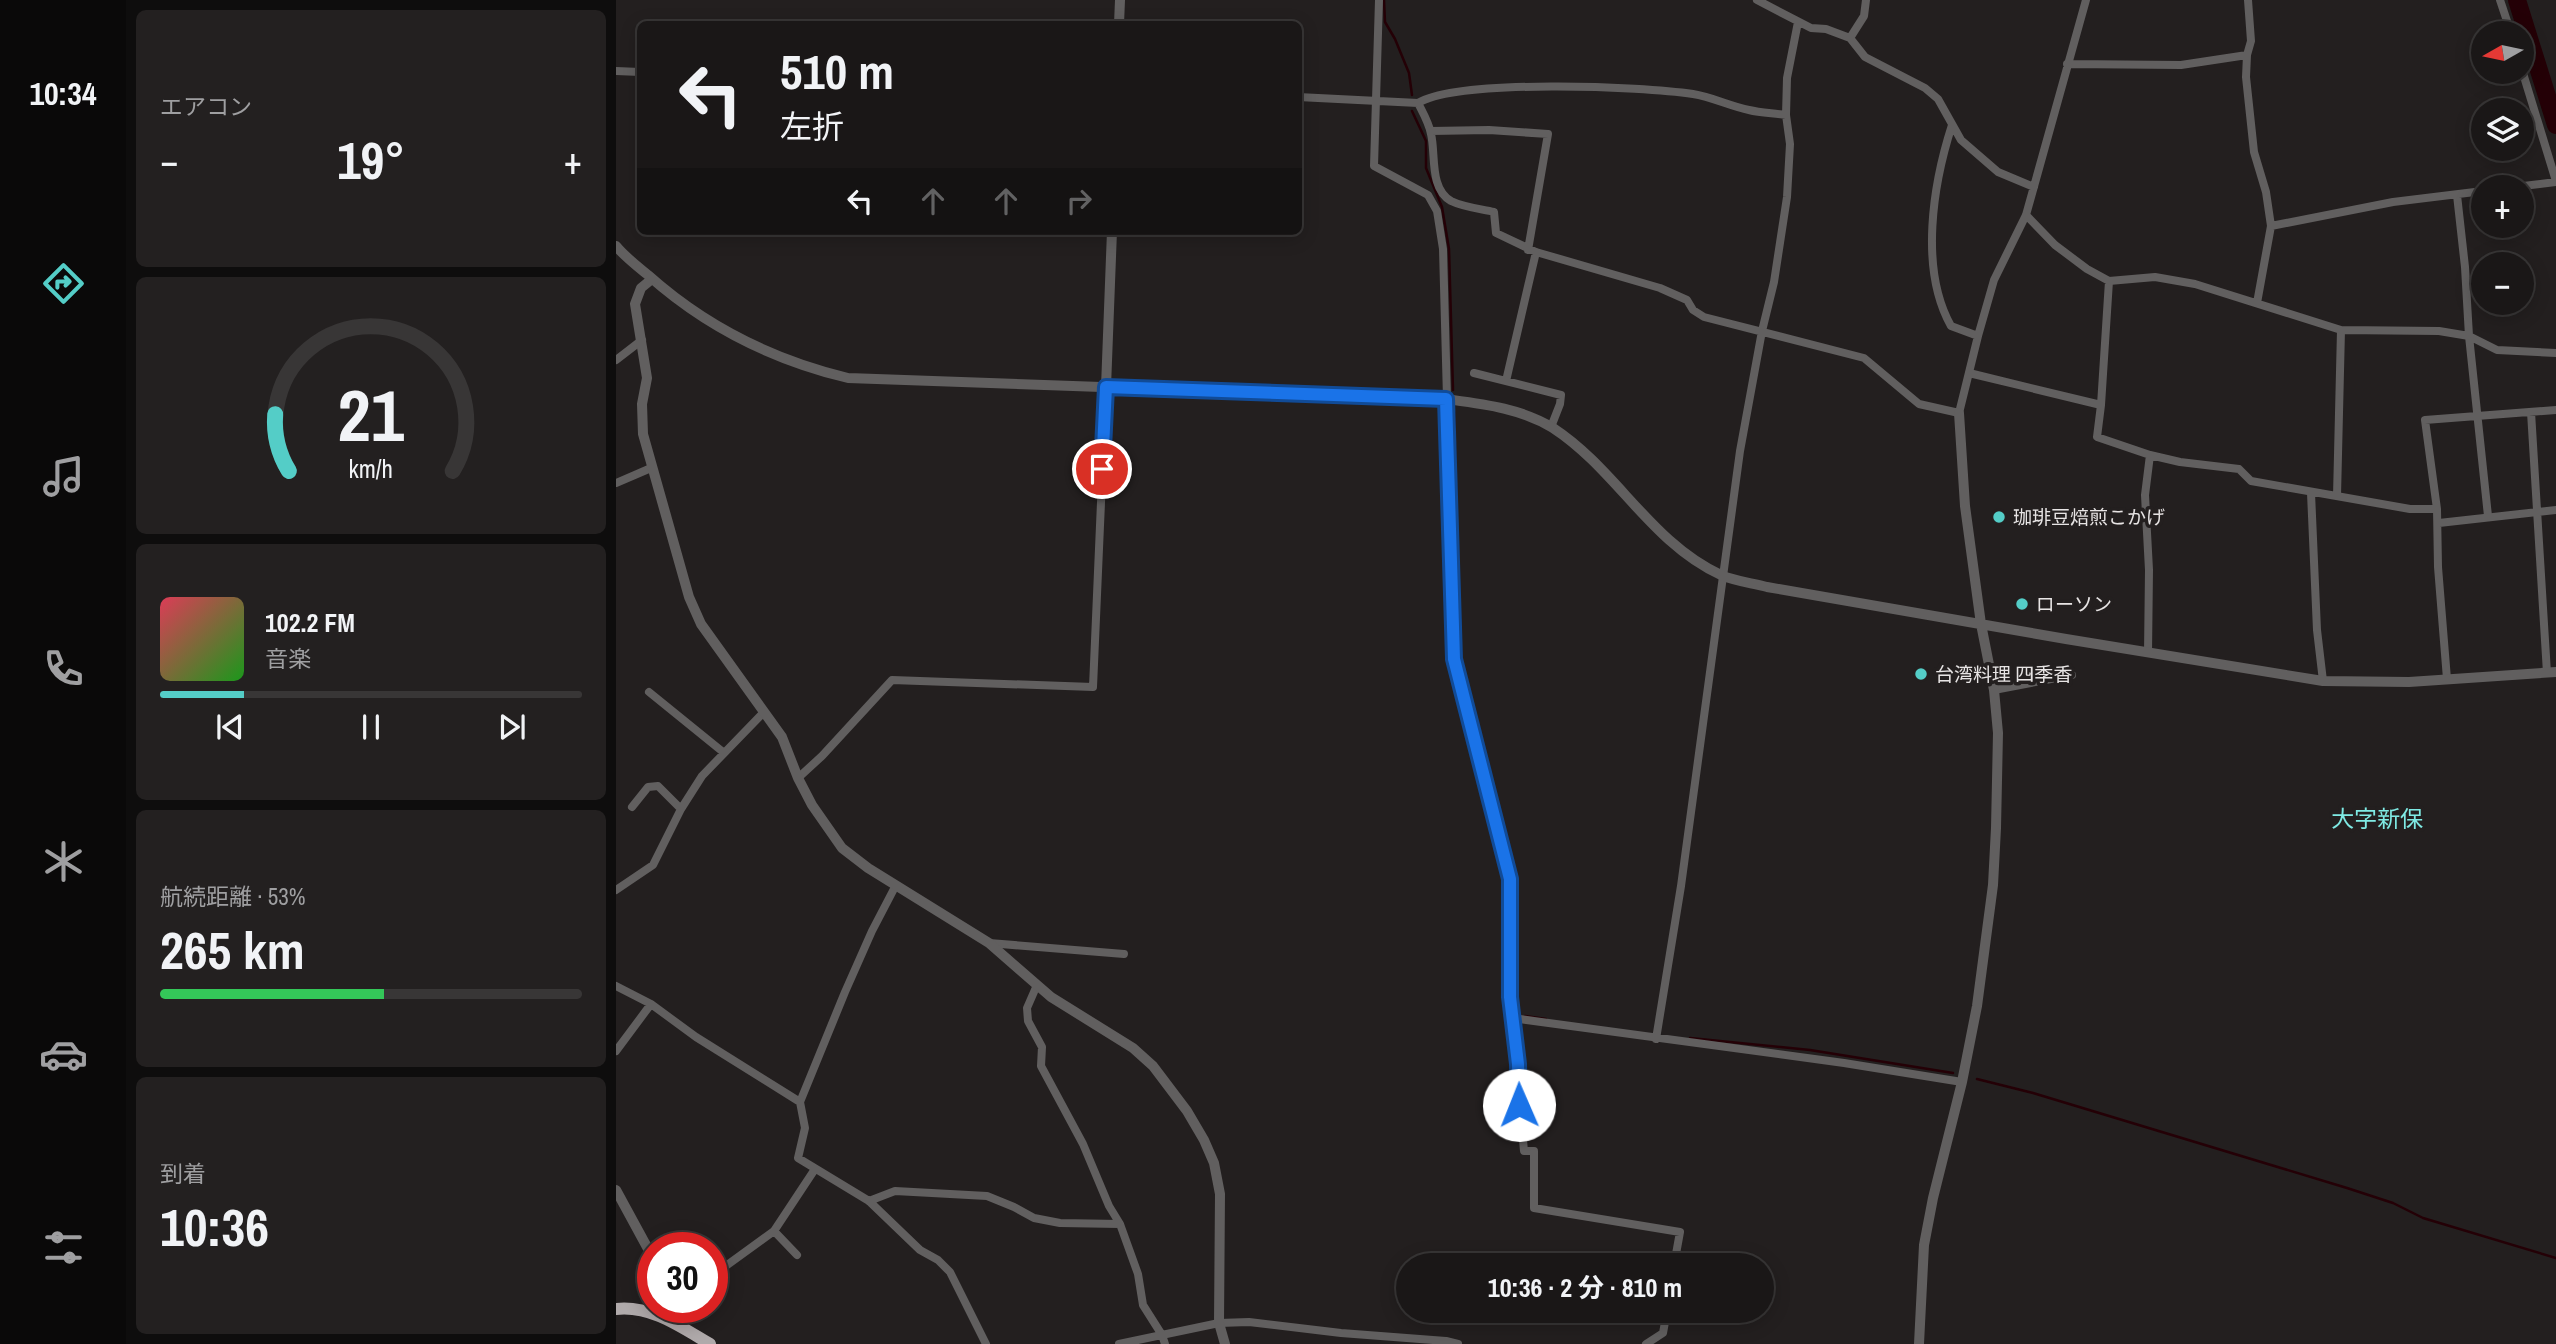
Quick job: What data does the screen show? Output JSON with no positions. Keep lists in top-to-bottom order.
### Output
{
  "districts": ["大字新保"],
  "places": ["珈琲豆焙煎こかげ", "ローソン", "台湾料理 四季香"],
  "north": "left",
  "page": {
    "tabs": "10:34",
    "tile": [
      "エアコン",
      ["航続距離 · 53%", "265 km"],
      ["到着", "10:36"]
    ],
    "map_buttons": ["+", "−"],
    "turn": ["510 m", "左折"],
    "heat": ["−", "19°", "+"],
    "song": ["102.2 FM", "音楽"],
    "limit": "30",
    "trip": "10:36 · 2 分 · 810 m",
    "gauge": ["21", "km/h"]
  }
}
